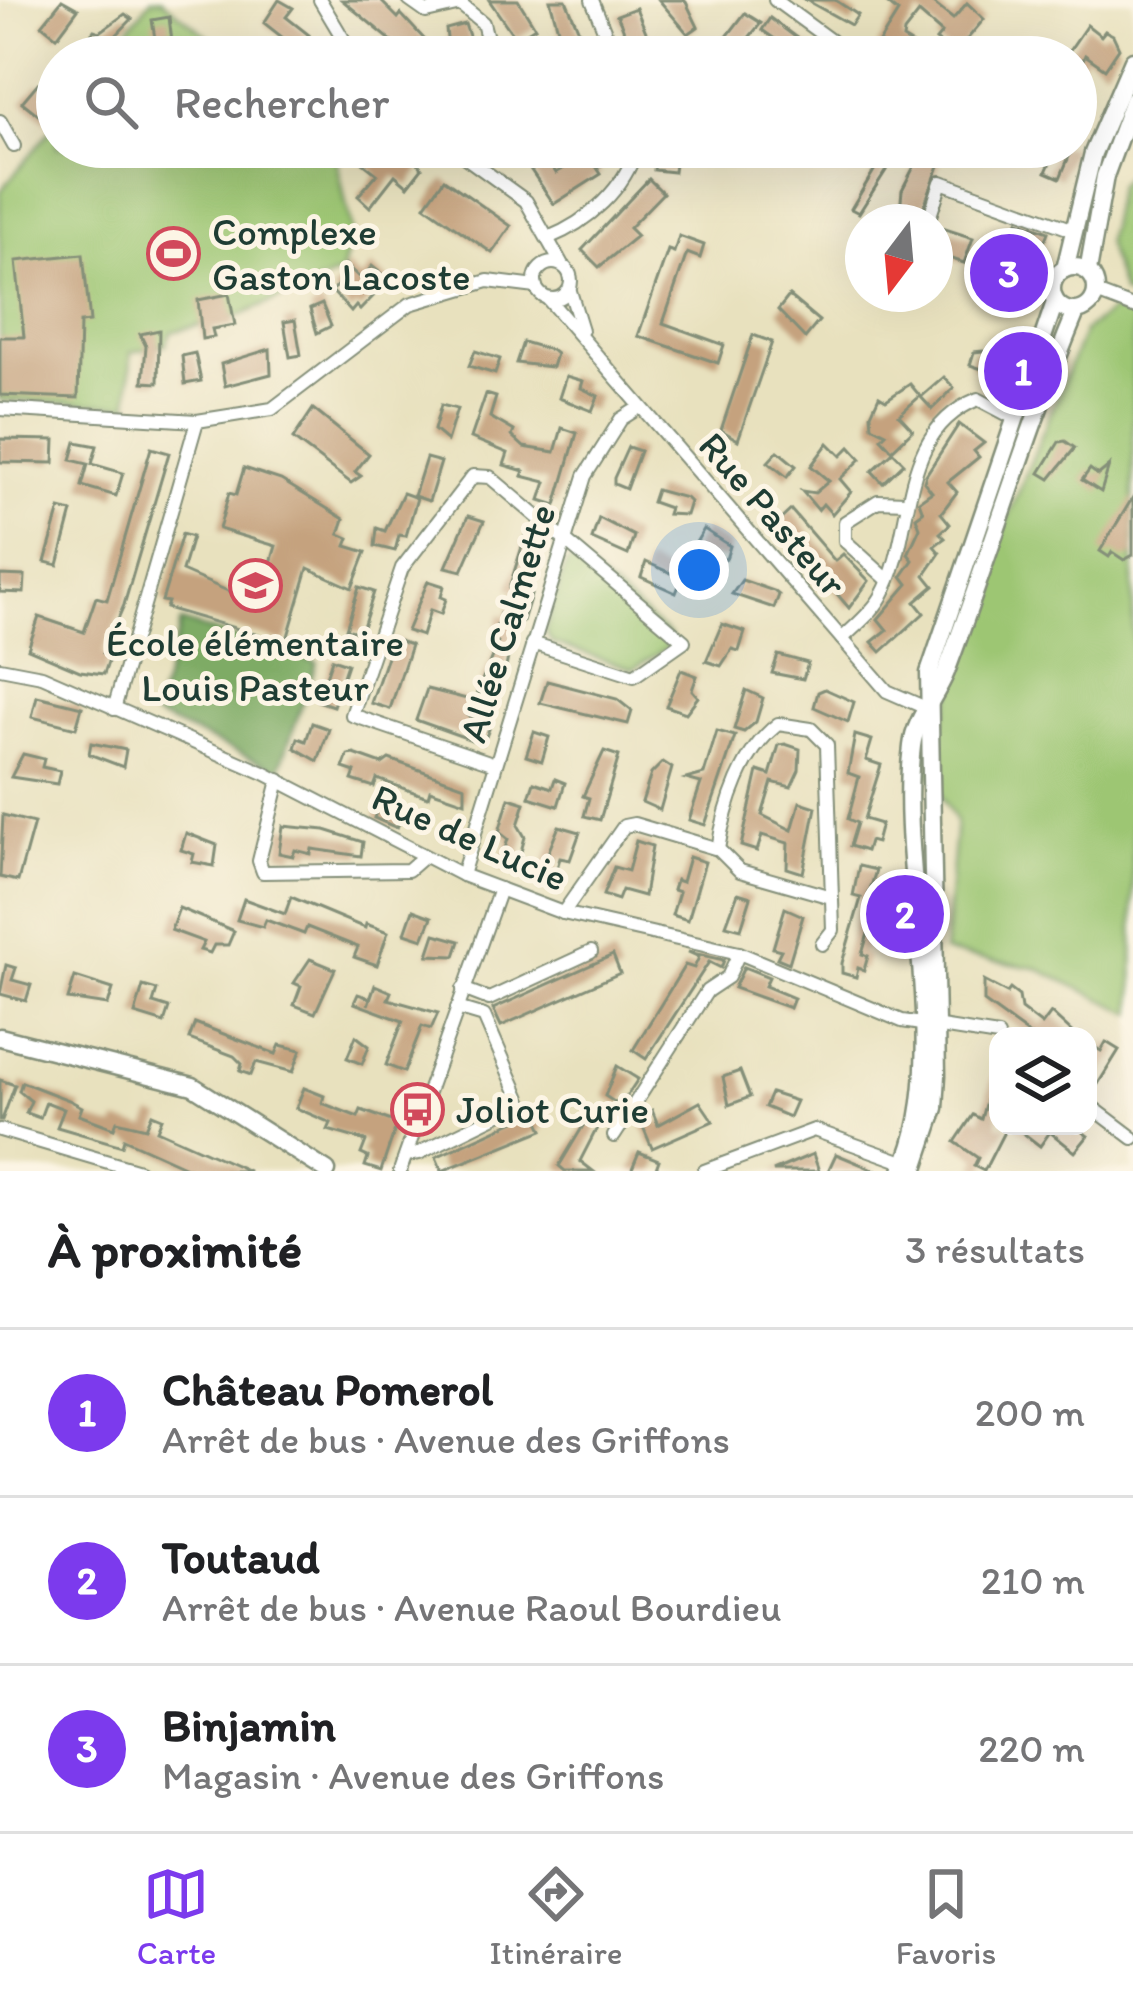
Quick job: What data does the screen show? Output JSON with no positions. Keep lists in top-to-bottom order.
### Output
{
  "streets": {
    "street": ["Rue Pasteur", "Allée Calmette", "Rue de Lucie"]
  },
  "crossings": [
    ["Rue Pasteur", "Allée Calmette"],
    ["Allée Calmette", "Rue de Lucie"]
  ],
  "places": {
    "sports": ["Complexe Gaston Lacoste"],
    "school or university": ["École élémentaire Louis Pasteur"],
    "bus stop": ["Joliot Curie"]
  },
  "north": "bottom",
  "page": {
    "search": "Rechercher",
    "pins": ["3", "1", "2"],
    "heading": ["À proximité", "3 résultats"],
    "list": [
      {
        "mark": "1",
        "name": "Château Pomerol",
        "note": "Arrêt de bus · Avenue des Griffons",
        "value": "200 m"
      },
      {
        "mark": "2",
        "name": "Toutaud",
        "note": "Arrêt de bus · Avenue Raoul Bourdieu",
        "value": "210 m"
      },
      {
        "mark": "3",
        "name": "Binjamin",
        "note": "Magasin · Avenue des Griffons",
        "value": "220 m"
      }
    ],
    "nav": ["Carte", "Itinéraire", "Favoris"]
  }
}
